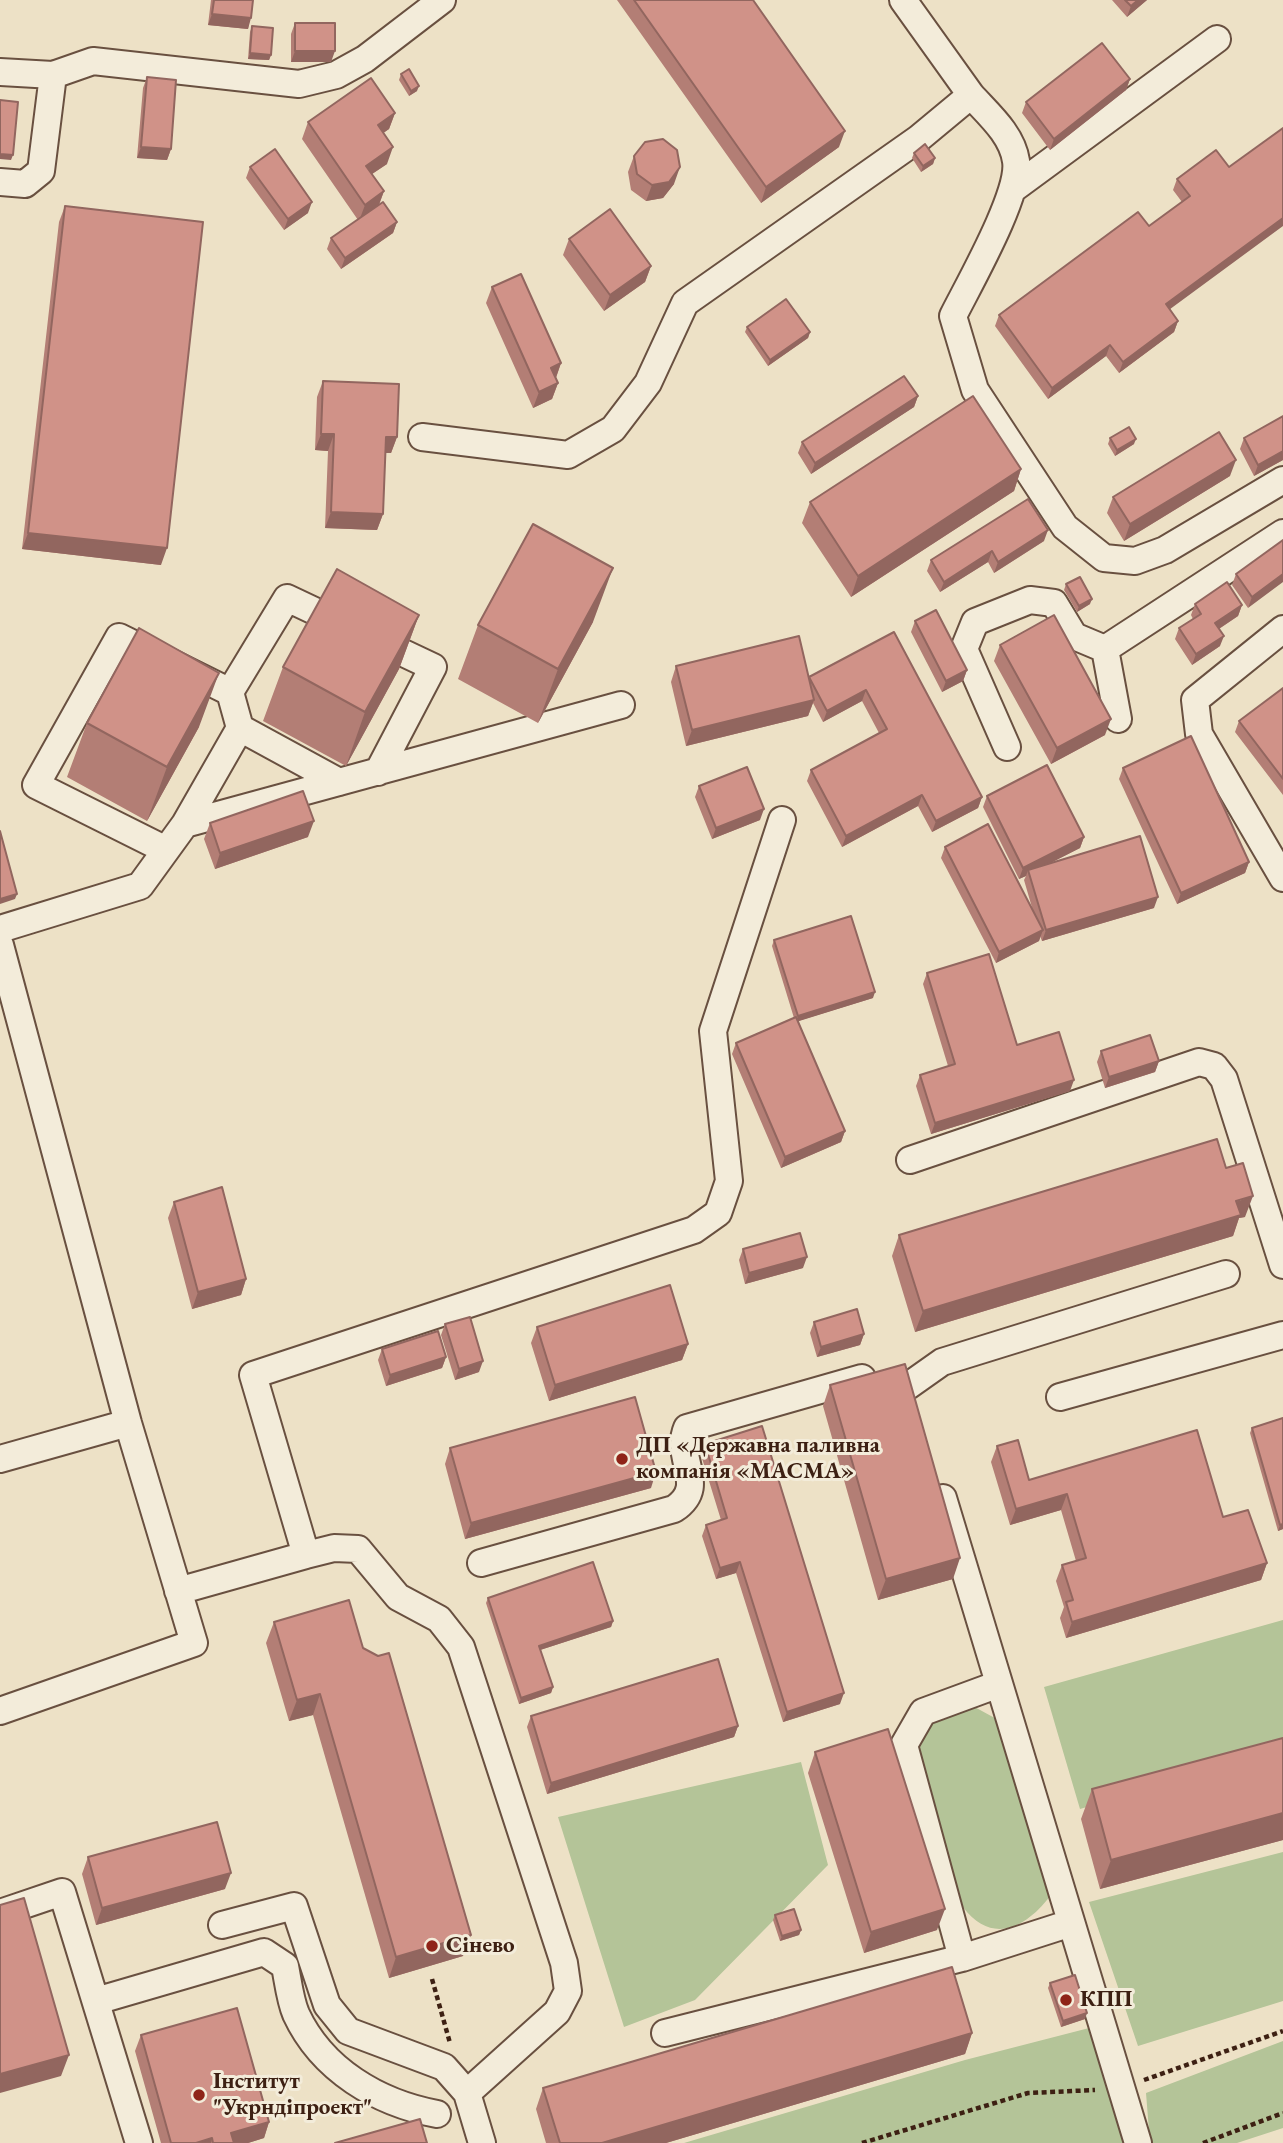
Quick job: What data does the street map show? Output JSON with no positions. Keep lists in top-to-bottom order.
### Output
{
  "places": [
    "ДП «Державна паливна компанія «МАСМА»",
    "Сінево",
    "КПП",
    "Інститут \"Укрндіпроект\""
  ]
}
